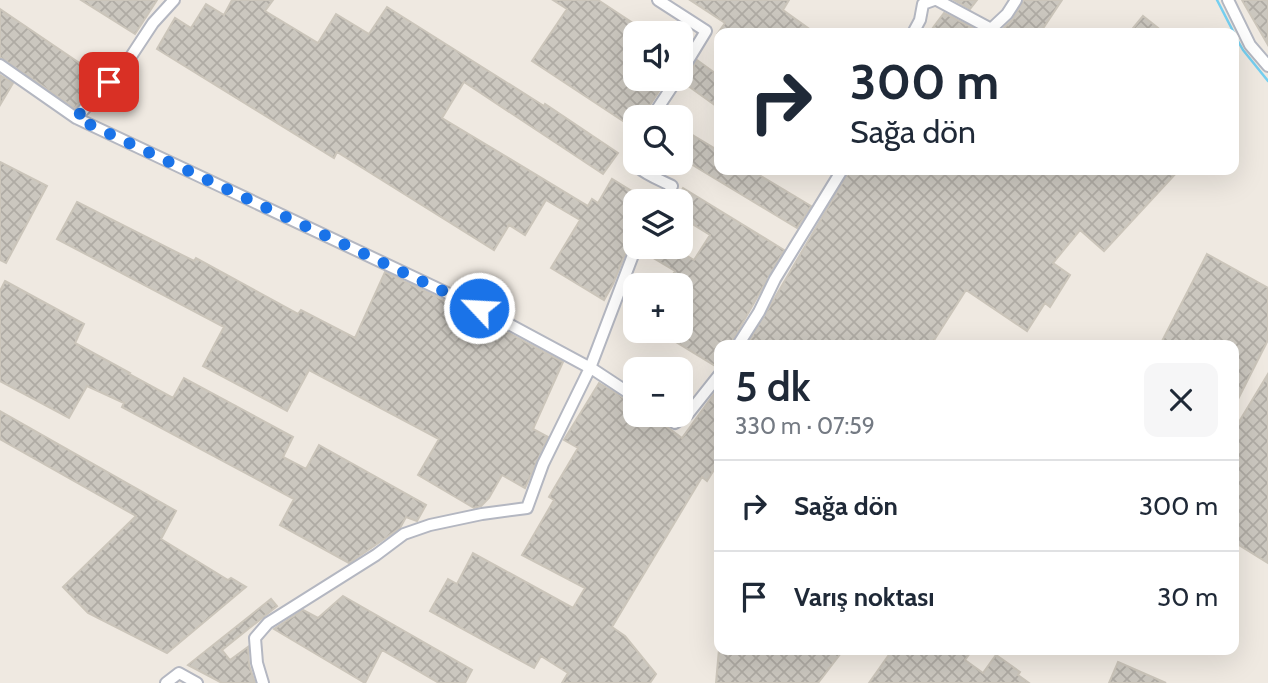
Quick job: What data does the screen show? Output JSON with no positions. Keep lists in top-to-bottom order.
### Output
{
  "page": {
    "map_buttons": ["+", "−"],
    "turn": ["300 m", "Sağa dön"],
    "heading": ["5 dk", "330 m · 07:59"],
    "list": [
      {
        "name": "Sağa dön",
        "value": "300 m"
      },
      {
        "name": "Varış noktası",
        "value": "30 m"
      }
    ]
  }
}
